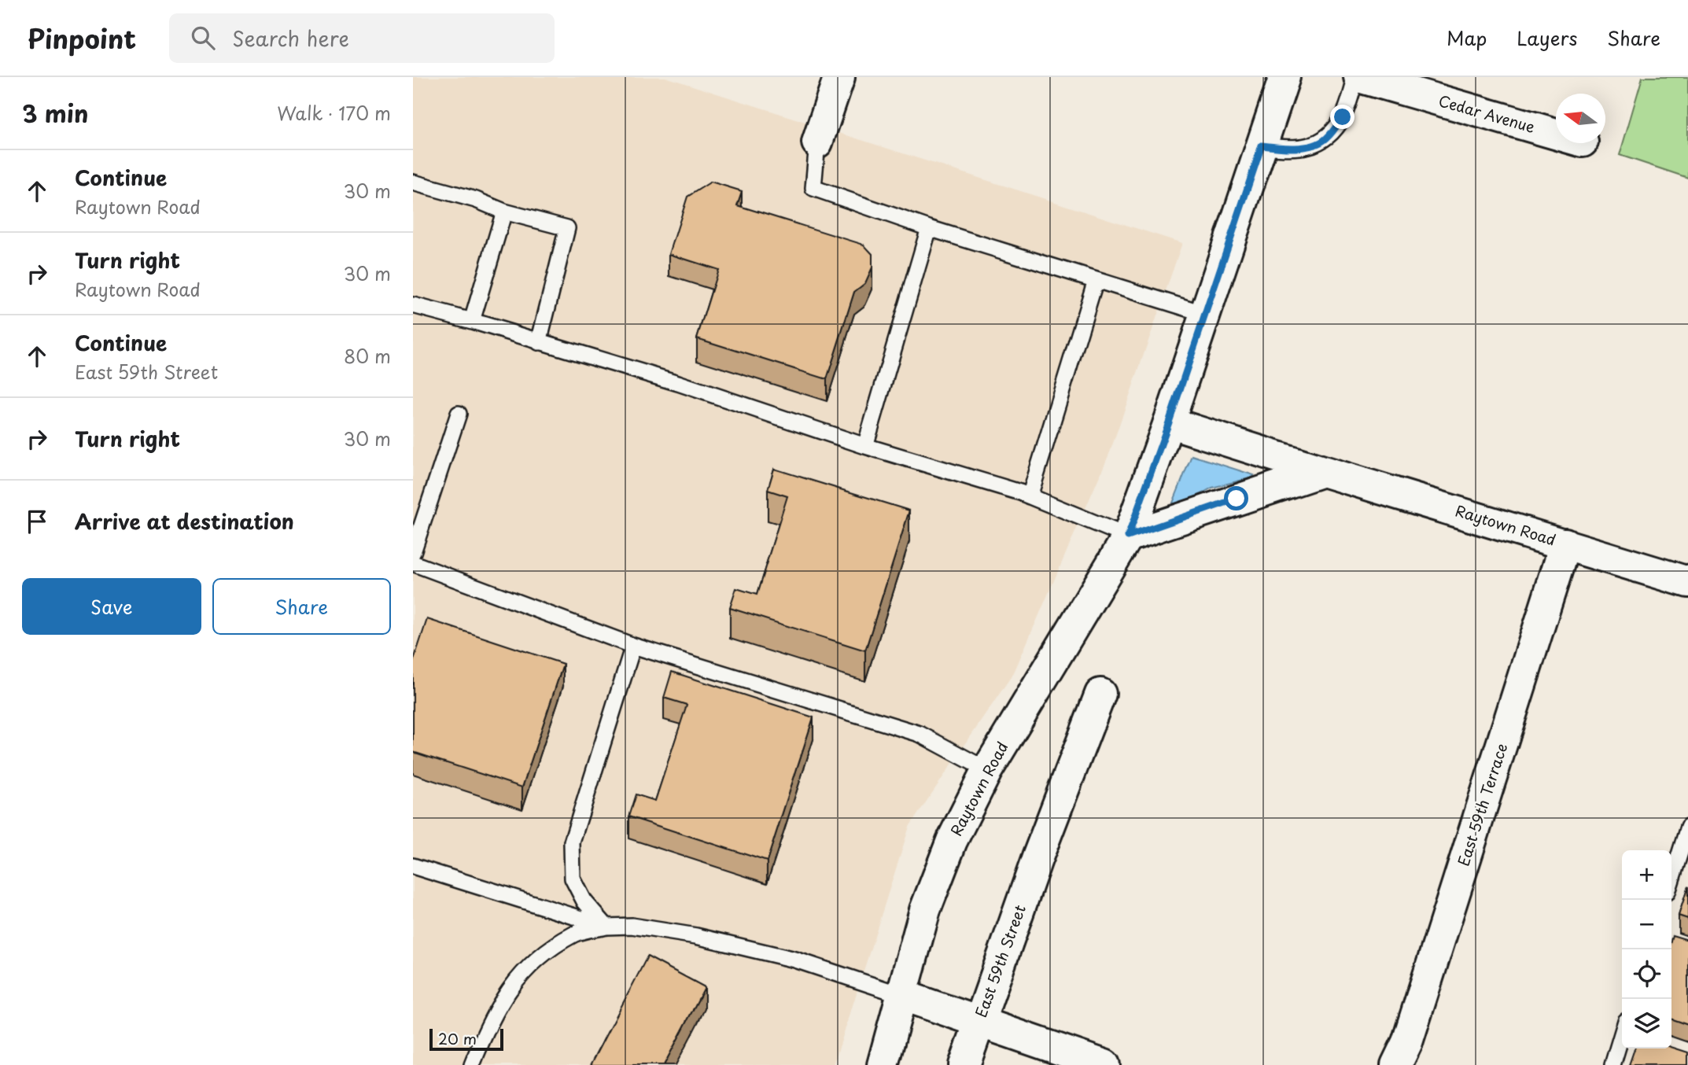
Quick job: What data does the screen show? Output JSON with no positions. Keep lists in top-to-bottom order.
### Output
{
  "streets": {
    "street": [
      "Cedar Avenue",
      "Raytown Road",
      "East 59th Terrace",
      "East 59th Street"
    ]
  },
  "crossings": [
    ["Raytown Road", "East 59th Terrace"]
  ],
  "scale_bar": "20 m",
  "north": "left",
  "page": {
    "header": "Pinpoint",
    "search": "Search here",
    "nav": ["Map", "Layers", "Share"],
    "heading": ["3 min", "Walk · 170 m"],
    "list": [
      ["Continue", "Raytown Road", "30 m"],
      ["Turn right", "Raytown Road", "30 m"],
      ["Continue", "East 59th Street", "80 m"],
      ["Turn right", "30 m"],
      "Arrive at destination"
    ],
    "buttons": ["Save", "Share"],
    "map_buttons": ["+", "−"],
    "scale": "20 m"
  }
}
